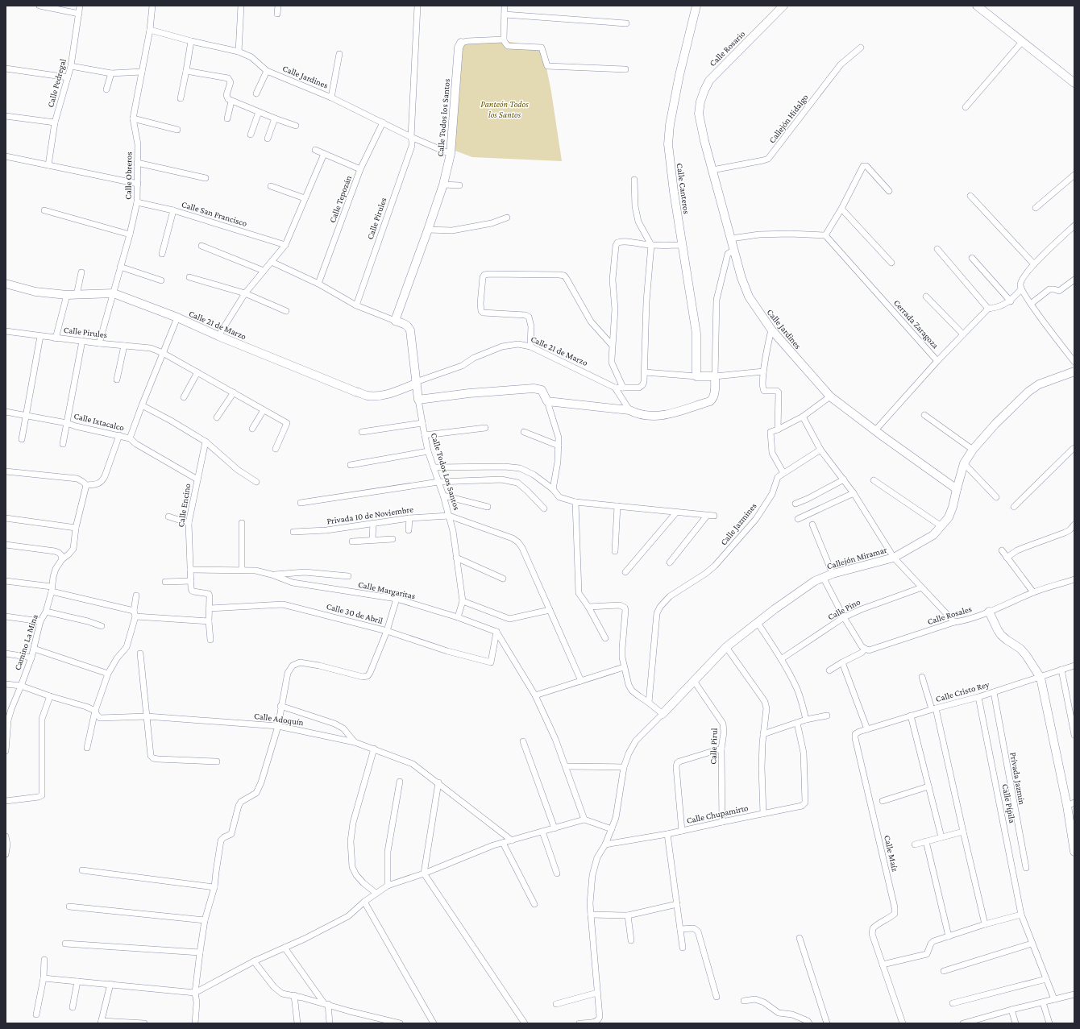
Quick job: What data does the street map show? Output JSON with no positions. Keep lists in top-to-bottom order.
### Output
{
  "streets": {
    "street": [
      "Calle Rosario",
      "Calle Jardines",
      "Calle Pedregal",
      "Calle Todos los Santos",
      "Callejón Hidalgo",
      "Calle Obreros",
      "Calle Canteros",
      "Calle Tepozán",
      "Calle San Francisco",
      "Calle Pirules",
      "Cerrada Zaragoza",
      "Calle 21 de Marzo",
      "Calle Ixtacalco",
      "Calle Todos Los Santos",
      "Calle Encino",
      "Privada 10 de Noviembre",
      "Calle Jazmines",
      "Callejón Miramar",
      "Calle Margaritas",
      "Calle Pino",
      "Calle 30 de Abril",
      "Calle Rosales",
      "Camino La Mina",
      "Calle Cristo Rey",
      "Calle Adoquín",
      "Calle Pirul",
      "Privada Jazmín",
      "Calle Pípila",
      "Calle Chupamirto",
      "Calle Maíz"
    ]
  },
  "crossings": [
    ["Calle Rosario", "Calle Jardines"],
    ["Calle Jardines", "Calle Todos los Santos"],
    ["Calle Jardines", "Callejón Hidalgo"],
    ["Calle Jardines", "Calle Obreros"],
    ["Calle Jardines", "Calle Tepozán"],
    ["Calle Jardines", "Calle Pirules"],
    ["Calle Jardines", "Callejón Miramar"],
    ["Calle Todos los Santos", "Calle Todos Los Santos"],
    ["Calle Obreros", "Calle San Francisco"],
    ["Calle Obreros", "Calle Pirules"],
    ["Calle Obreros", "Calle 21 de Marzo"],
    ["Calle 21 de Marzo", "Calle Todos Los Santos"],
    ["Calle Ixtacalco", "Calle Encino"],
    ["Calle Todos Los Santos", "Privada 10 de Noviembre"],
    ["Calle Todos Los Santos", "Calle Margaritas"],
    ["Calle Encino", "Calle 30 de Abril"],
    ["Callejón Miramar", "Calle Pirul"],
    ["Calle Margaritas", "Calle 30 de Abril"],
    ["Camino La Mina", "Calle Adoquín"],
    ["Calle Cristo Rey", "Privada Jazmín"],
    ["Calle Cristo Rey", "Calle Pípila"],
    ["Calle Cristo Rey", "Calle Maíz"],
    ["Calle Pirul", "Calle Chupamirto"]
  ],
  "parks": ["Panteón Todos los Santos"]
}
